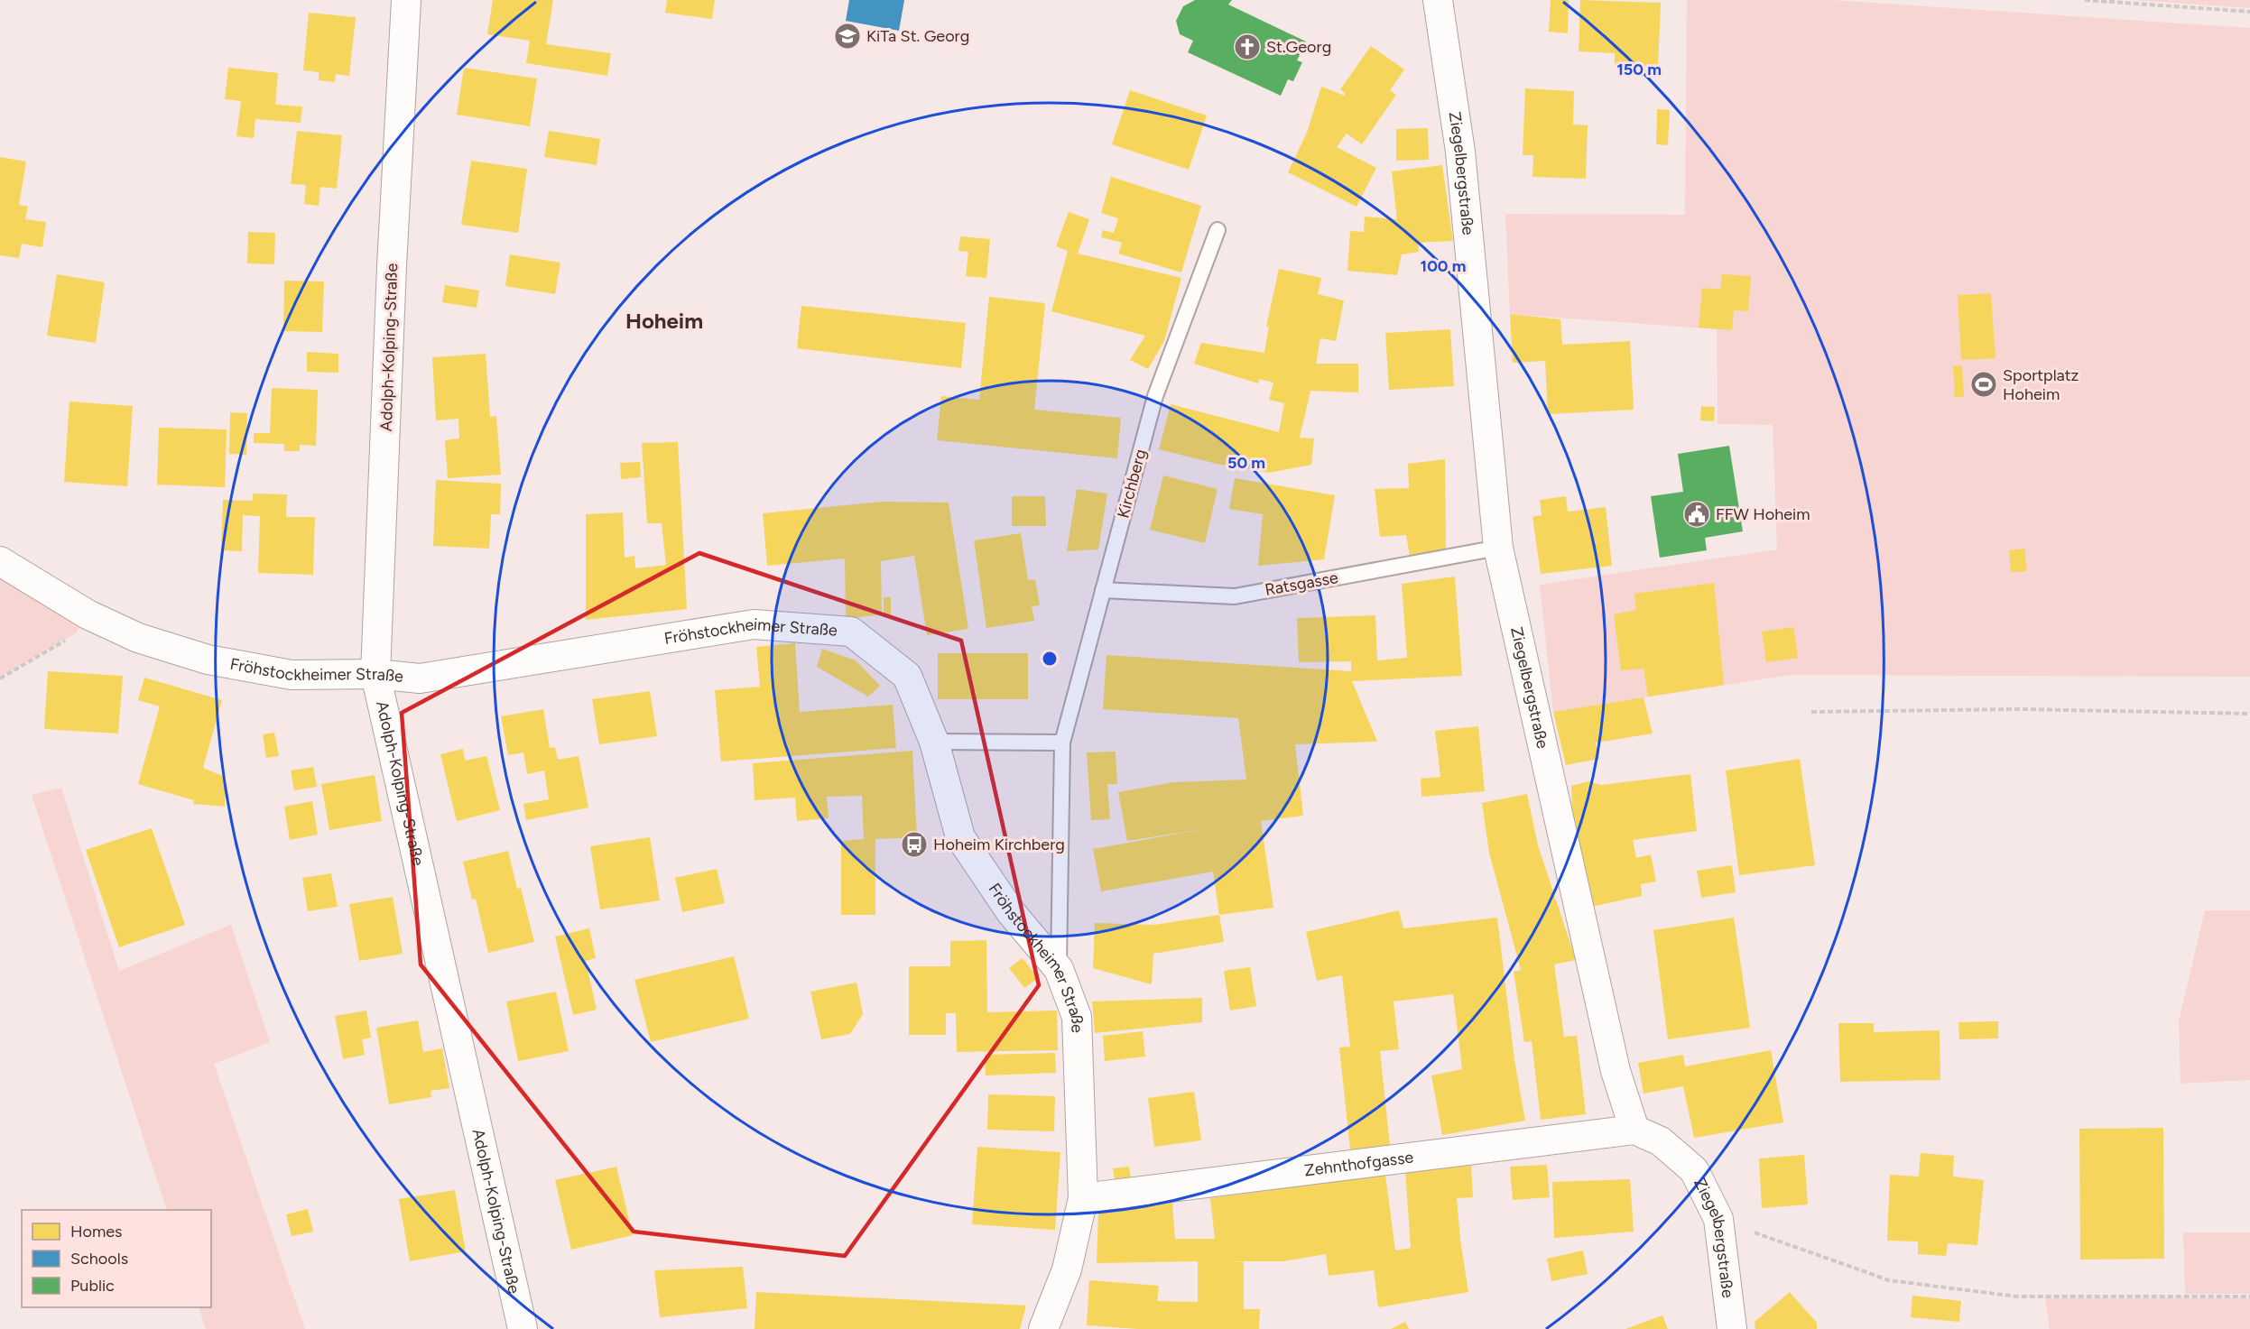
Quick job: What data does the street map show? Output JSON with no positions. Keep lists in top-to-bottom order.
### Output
{
  "streets": {
    "street": [
      "Ziegelbergstraße",
      "Adolph-Kolping-Straße",
      "Fröhstockheimer Straße",
      "Zehnthofgasse"
    ],
    "lane": ["Kirchberg", "Ratsgasse"]
  },
  "crossings": [
    ["Ziegelbergstraße", "Ratsgasse"],
    ["Ziegelbergstraße", "Zehnthofgasse"],
    ["Adolph-Kolping-Straße", "Fröhstockheimer Straße"],
    ["Kirchberg", "Ratsgasse"],
    ["Kirchberg", "Fröhstockheimer Straße"],
    ["Fröhstockheimer Straße", "Zehnthofgasse"]
  ],
  "districts": ["Hoheim"],
  "places": {
    "school or university": ["KiTa St. Georg"],
    "church": ["St.Georg"],
    "sports": ["Sportplatz Hoheim"],
    "public building": ["FFW Hoheim"],
    "bus stop": ["Hoheim Kirchberg"]
  },
  "legend": ["Homes", "Schools", "Public"],
  "rings": ["150 m", "100 m", "50 m"]
}
